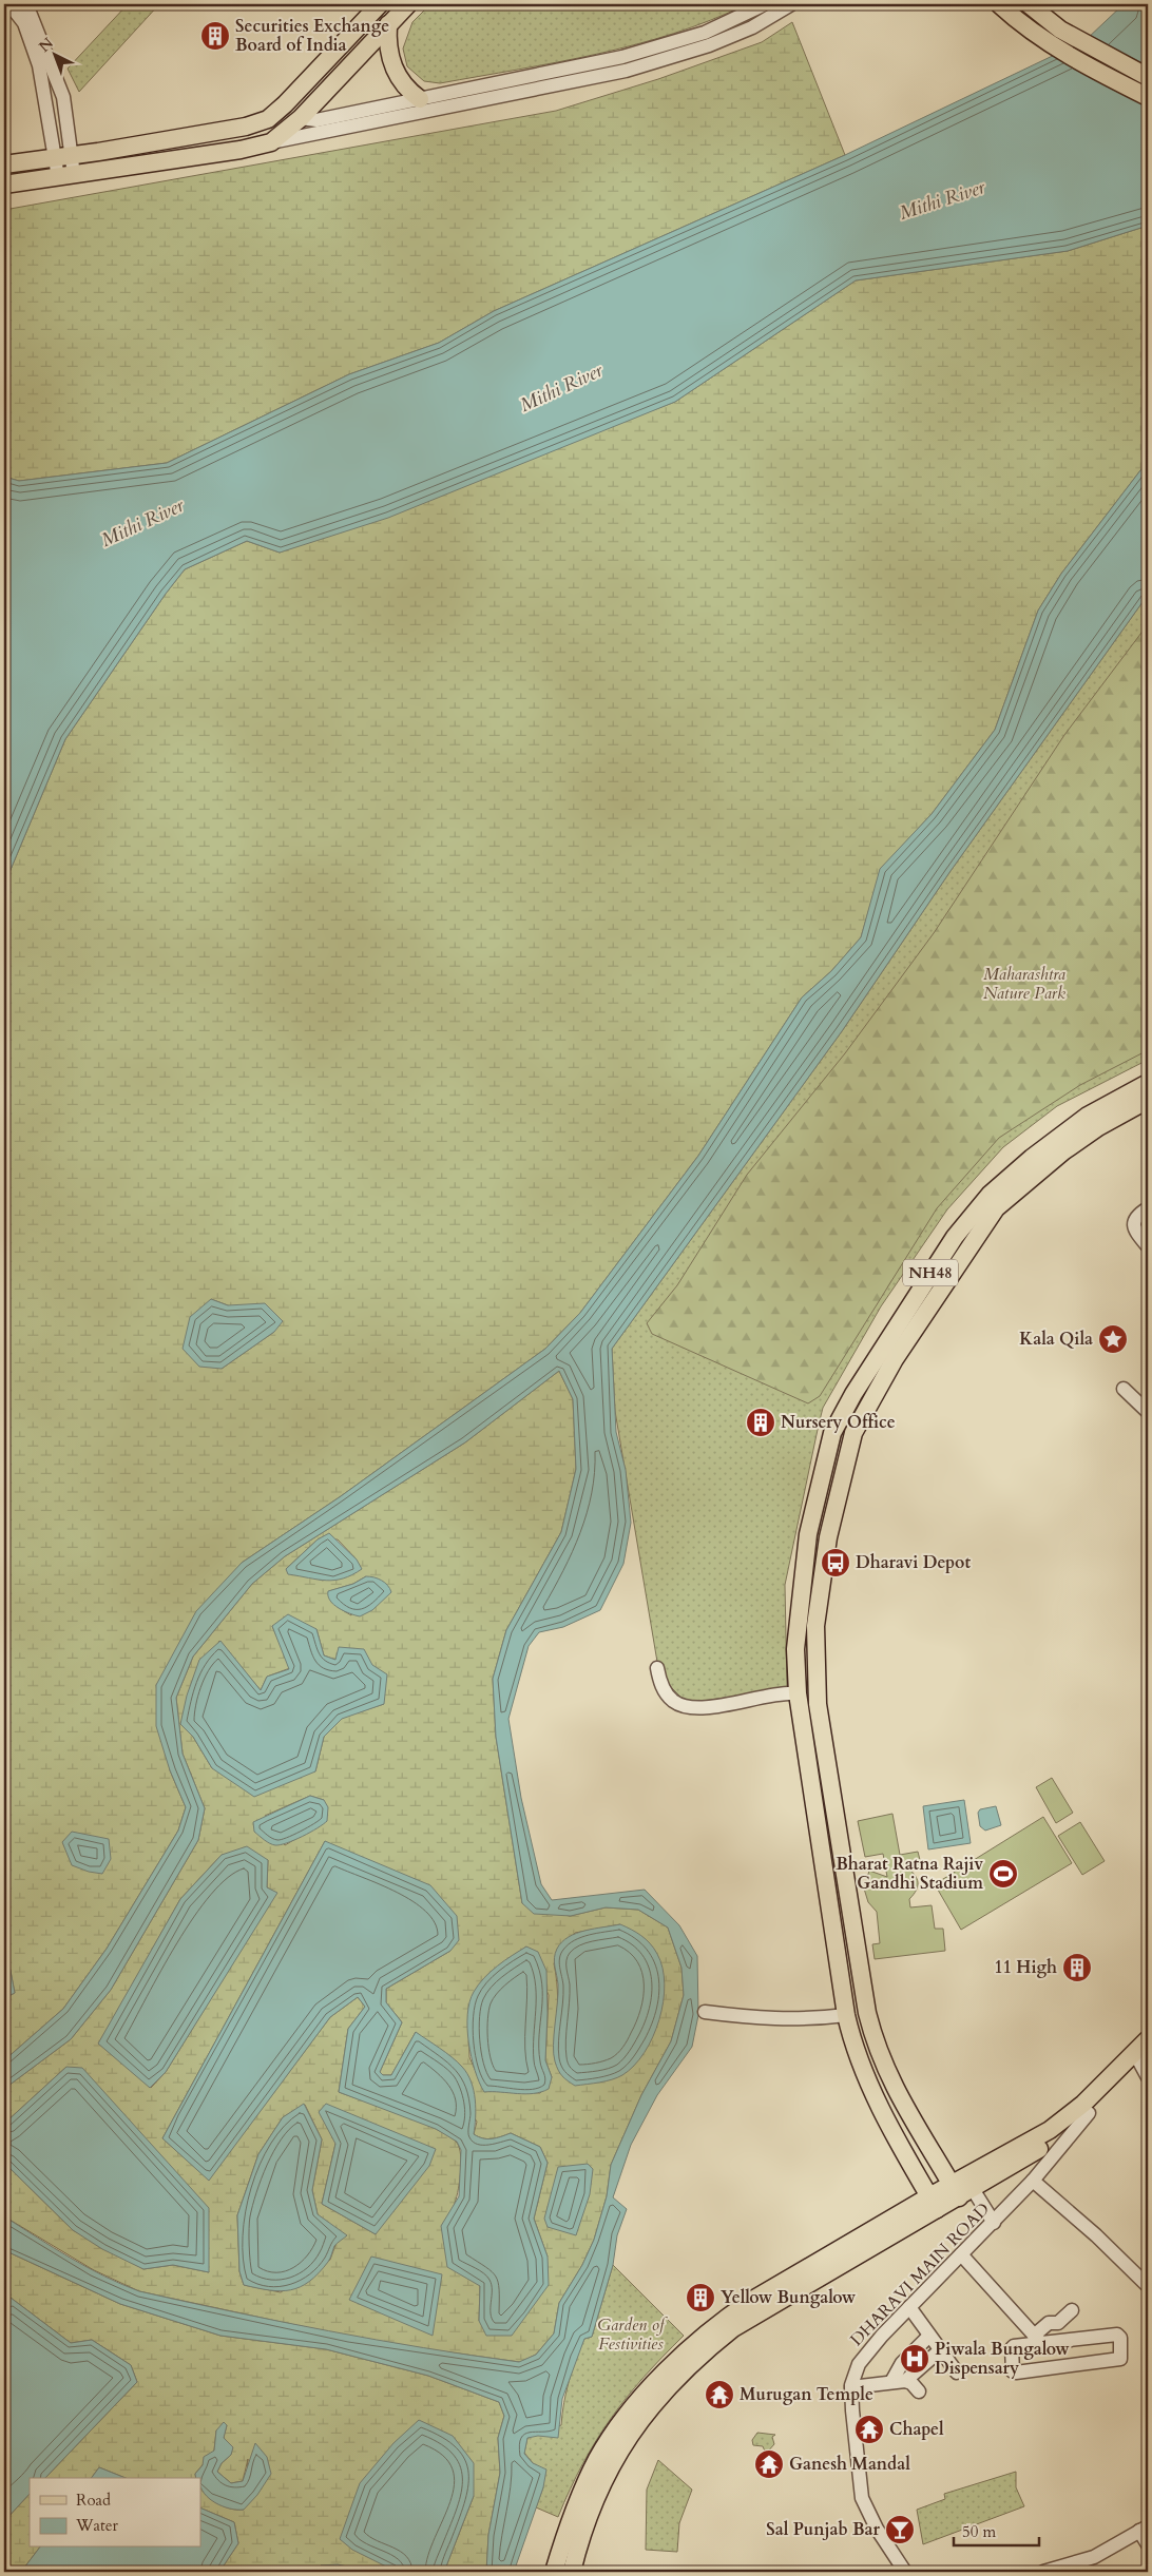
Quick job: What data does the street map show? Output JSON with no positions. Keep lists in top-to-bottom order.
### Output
{
  "streets": {
    "main road": ["NH48"],
    "street": ["DHARAVI MAIN ROAD"]
  },
  "water": ["Mithi River"],
  "parks": ["Maharashtra Nature Park", "Garden of Festivities"],
  "places": {
    "building": [
      "Securities Exchange Board of India",
      "Nursery Office",
      "11 High",
      "Yellow Bungalow"
    ],
    "place": ["Kala Qila"],
    "bus stop": ["Dharavi Depot"],
    "sports": ["Bharat Ratna Rajiv Gandhi Stadium"],
    "hospital": ["Piwala Bungalow Dispensary"],
    "temple": ["Murugan Temple", "Chapel", "Ganesh Mandal"],
    "bar": ["Sal Punjab Bar"]
  },
  "legend": ["Road", "Water"],
  "scale_bar": "50 m",
  "north": "top left"
}
